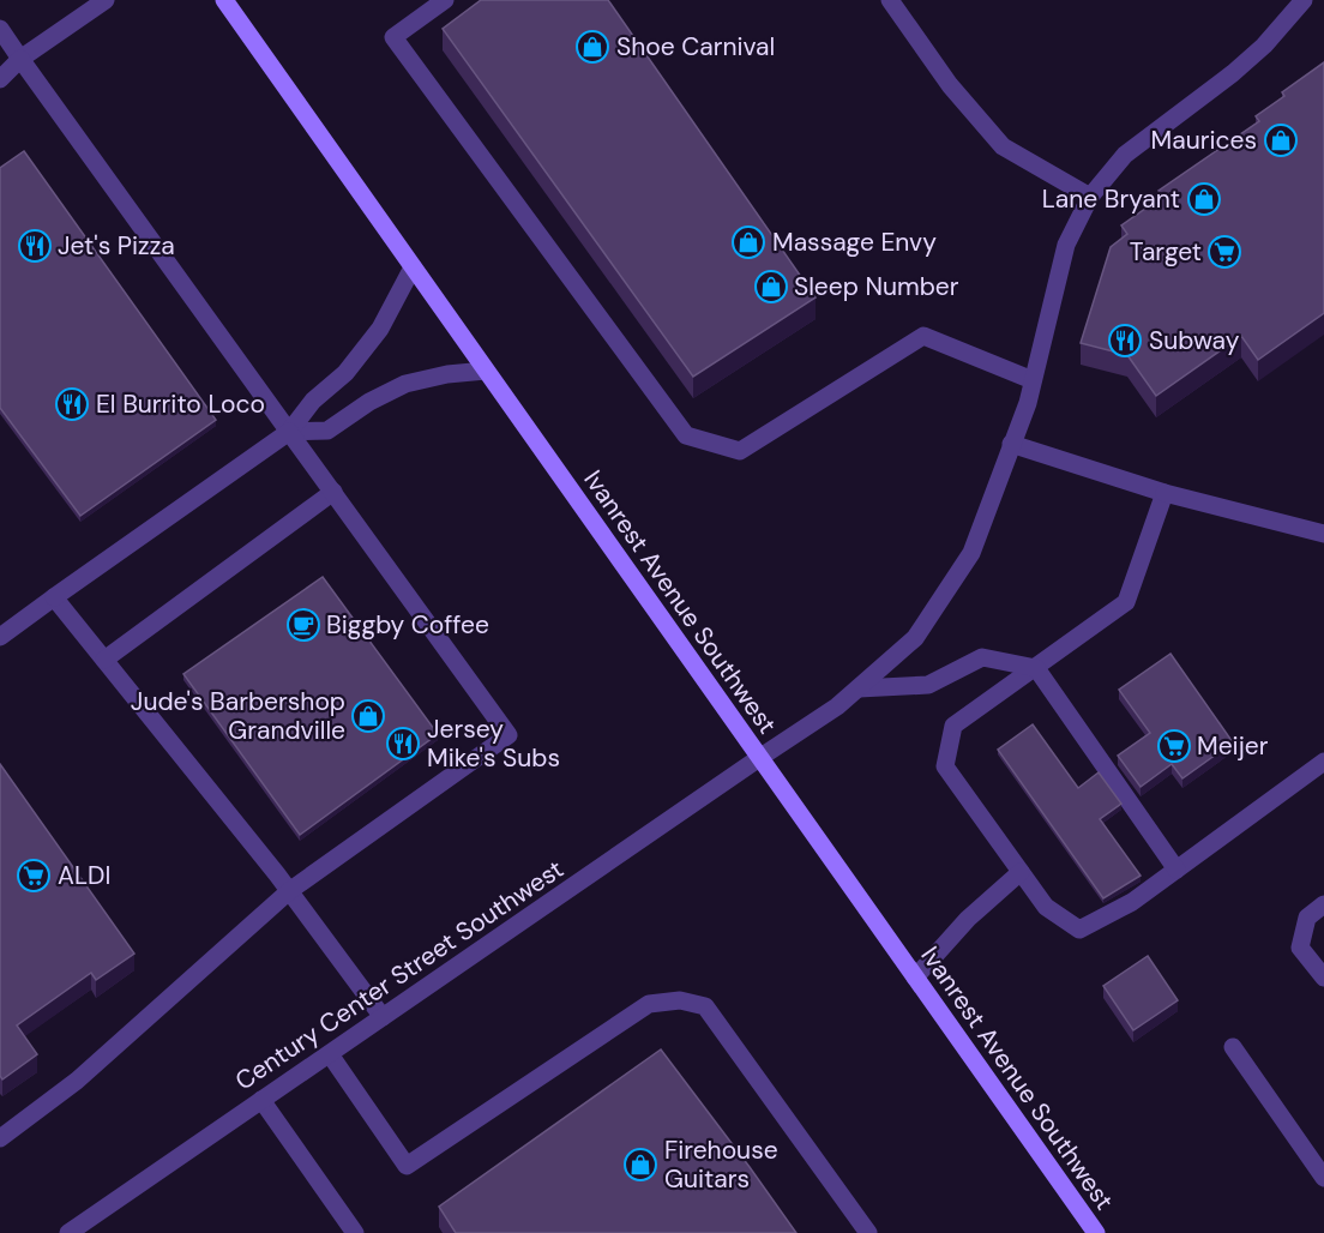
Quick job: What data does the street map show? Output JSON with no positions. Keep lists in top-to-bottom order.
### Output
{
  "streets": {
    "street": ["Ivanrest Avenue Southwest", "Century Center Street Southwest"]
  },
  "crossings": [
    ["Ivanrest Avenue Southwest", "Century Center Street Southwest"]
  ],
  "places": {
    "shop": [
      "Shoe Carnival",
      "Maurices",
      "Lane Bryant",
      "Massage Envy",
      "Sleep Number",
      "Jude's Barbershop Grandville",
      "Firehouse Guitars"
    ],
    "restaurant": [
      "Jet's Pizza",
      "Subway",
      "El Burrito Loco",
      "Jersey Mike's Subs"
    ],
    "supermarket": ["Target", "Meijer", "ALDI"],
    "cafe": ["Biggby Coffee"]
  }
}
